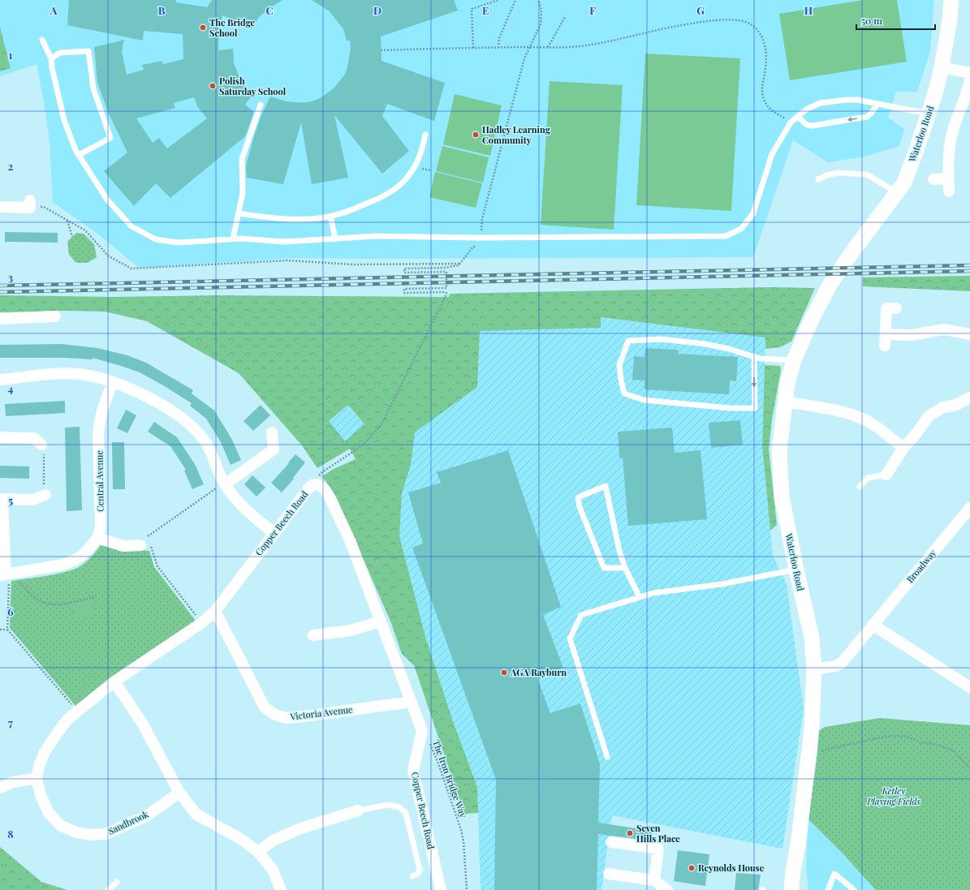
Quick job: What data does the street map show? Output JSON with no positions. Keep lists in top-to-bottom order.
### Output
{
  "streets": {
    "street": [
      "Waterloo Road",
      "Central Avenue",
      "Copper Beech Road",
      "Broadway",
      "Victoria Avenue",
      "Sandbrook"
    ],
    "path": ["The Iron Bridge Way"]
  },
  "crossings": [
    ["Waterloo Road", "Broadway"],
    ["Copper Beech Road", "Victoria Avenue"],
    ["Copper Beech Road", "The Iron Bridge Way"],
    ["Copper Beech Road", "Sandbrook"],
    ["Victoria Avenue", "Sandbrook"]
  ],
  "parks": ["Ketley Playing Fields"],
  "places": [
    "The Bridge School",
    "Polish Saturday School",
    "Hadley Learning Community",
    "AGA Rayburn",
    "Seven Hills Place",
    "Reynolds House"
  ],
  "scale_bar": "50 m",
  "grid": {
    "columns": [
      "A",
      "B",
      "C",
      "D",
      "E",
      "F",
      "G",
      "H"
    ],
    "rows": [
      "1",
      "2",
      "3",
      "4",
      "5",
      "6",
      "7",
      "8"
    ]
  }
}
